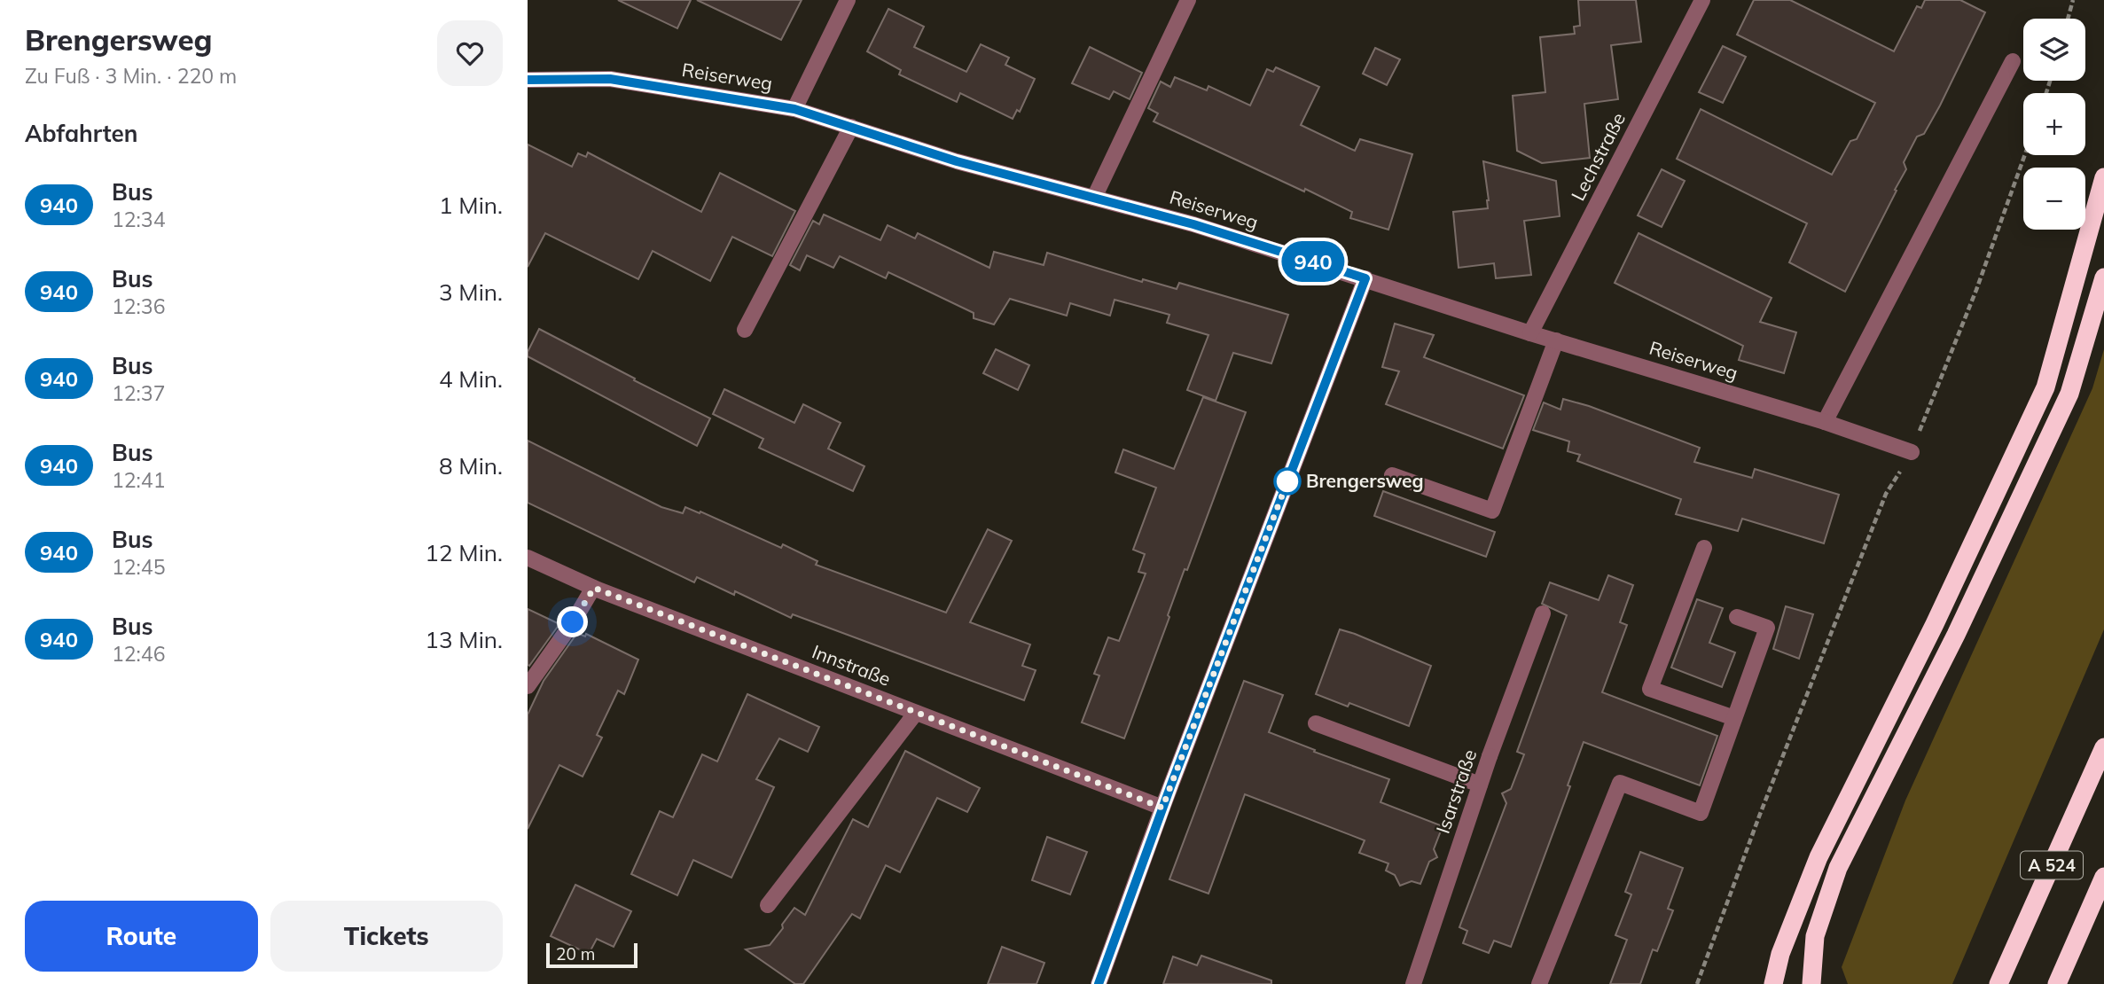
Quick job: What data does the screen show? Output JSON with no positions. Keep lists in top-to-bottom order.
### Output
{
  "streets": {
    "highway": ["A 524"],
    "street": [
      "Reiserweg",
      "Lechstraße",
      "Innstraße",
      "Isarstraße"
    ]
  },
  "crossings": [
    ["Reiserweg", "Lechstraße"]
  ],
  "places": ["Brengersweg"],
  "lines": ["bus line 940"],
  "scale_bar": "20 m",
  "page": {
    "heading": [
      ["Brengersweg", "Zu Fuß · 3 Min. · 220 m"],
      "Abfahrten"
    ],
    "on_map": "940",
    "map_buttons": ["+", "−"],
    "list": [
      {
        "mark": "940",
        "name": "Bus",
        "note": "12:34",
        "value": "1 Min."
      },
      {
        "mark": "940",
        "name": "Bus",
        "note": "12:36",
        "value": "3 Min."
      },
      {
        "mark": "940",
        "name": "Bus",
        "note": "12:37",
        "value": "4 Min."
      },
      {
        "mark": "940",
        "name": "Bus",
        "note": "12:41",
        "value": "8 Min."
      },
      {
        "mark": "940",
        "name": "Bus",
        "note": "12:45",
        "value": "12 Min."
      },
      {
        "mark": "940",
        "name": "Bus",
        "note": "12:46",
        "value": "13 Min."
      }
    ],
    "buttons": ["Route", "Tickets"],
    "scale": "20 m"
  }
}
